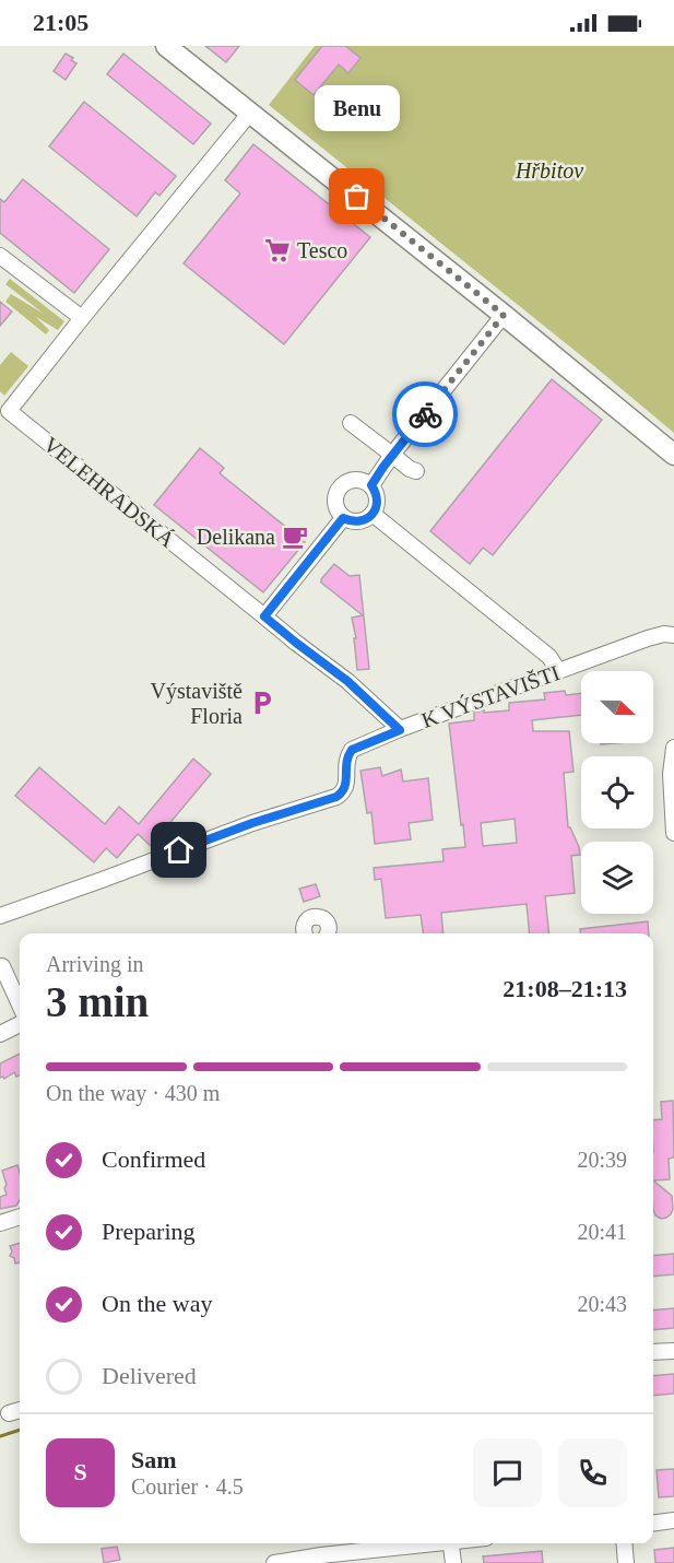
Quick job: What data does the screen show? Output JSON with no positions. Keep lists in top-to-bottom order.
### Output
{
  "streets": {
    "street": ["VELEHRADSKÁ", "K VÝSTAVIŠTI"]
  },
  "crossings": [
    ["VELEHRADSKÁ", "K VÝSTAVIŠTI"]
  ],
  "parks": ["Hřbitov"],
  "places": {
    "other": ["Benu"],
    "supermarket": ["Tesco"],
    "cafe": ["Delikana"],
    "parking": ["Výstaviště Floria"]
  },
  "north": "right",
  "page": {
    "status": "21:05",
    "bubble": "Benu",
    "heading": ["3 min", "Arriving in", "21:08–21:13"],
    "panel": ["Sam", "Courier · 4.5"],
    "bar": "On the way · 430 m",
    "list": [
      ["Confirmed", "20:39"],
      ["Preparing", "20:41"],
      ["On the way", "20:43"],
      "Delivered"
    ],
    "round": "S"
  }
}
